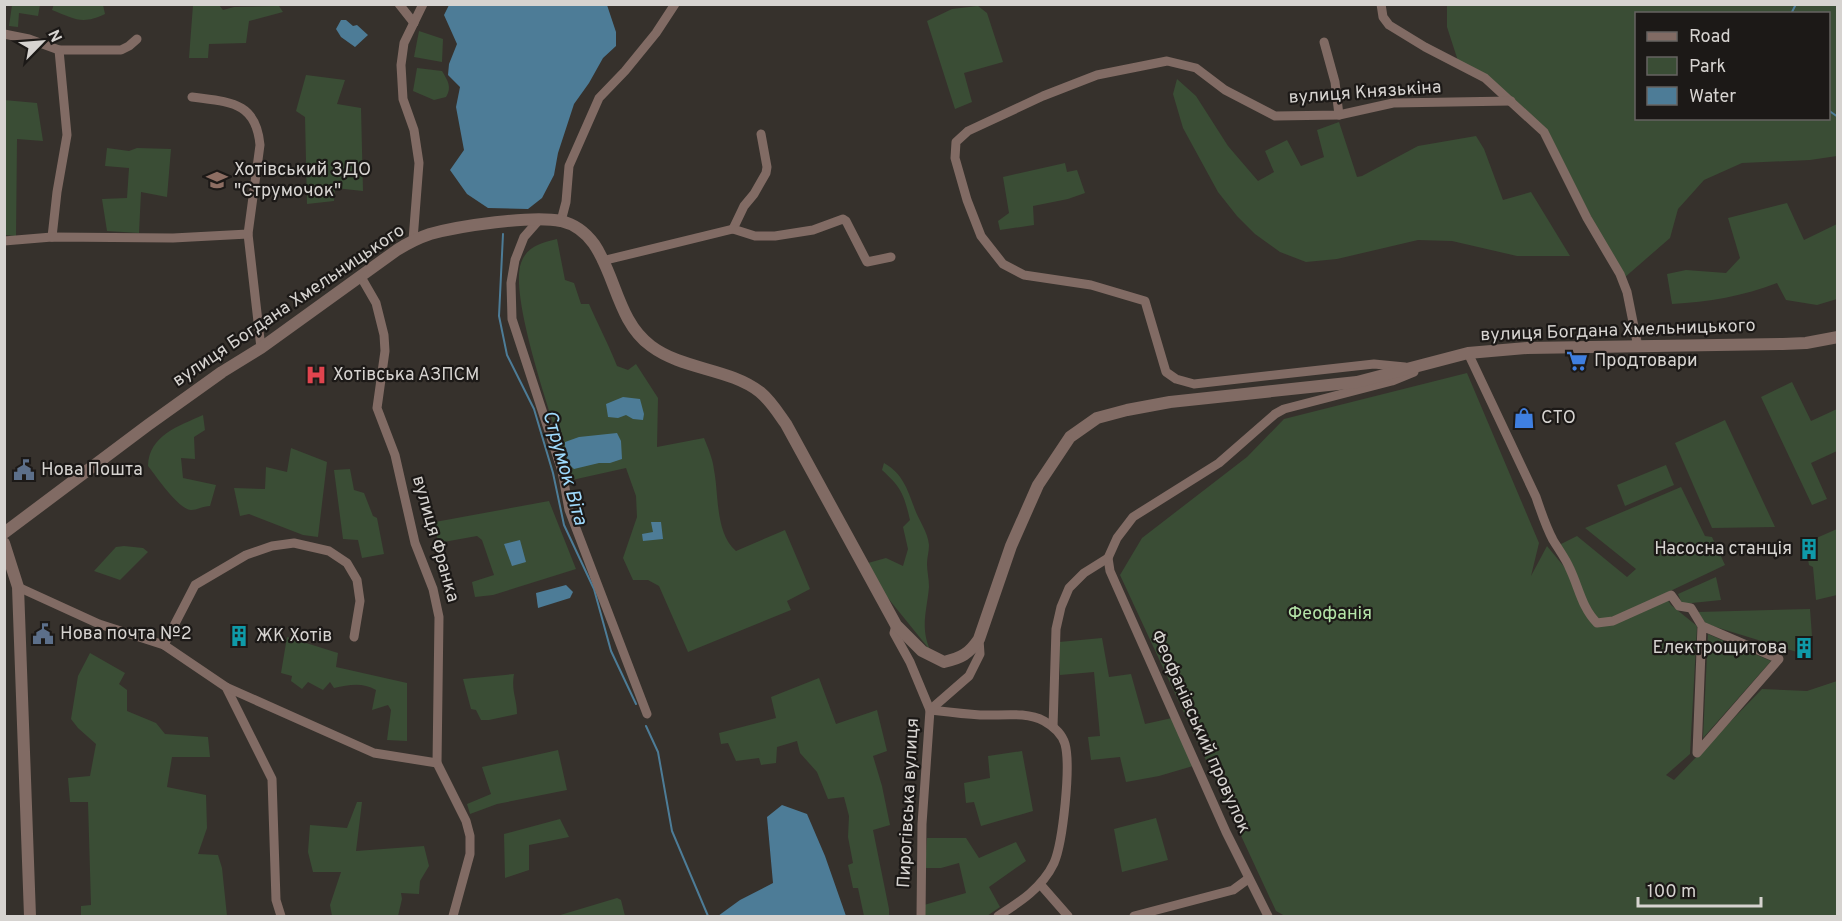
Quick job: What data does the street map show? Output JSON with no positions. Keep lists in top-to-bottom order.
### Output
{
  "streets": {
    "street": [
      "вулиця Князькіна",
      "вулиця Богдана Хмельницького",
      "вулиця Франка",
      "Феофанівський провулок",
      "Пирогівська вулиця"
    ]
  },
  "crossings": [
    ["вулиця Князькіна", "вулиця Богдана Хмельницького"],
    ["вулиця Богдана Хмельницького", "вулиця Франка"],
    ["вулиця Богдана Хмельницького", "Пирогівська вулиця"]
  ],
  "water": ["Струмок Віта"],
  "parks": ["Феофанія"],
  "places": {
    "school or university": ["Хотівський ЗДО \"Струмочок\""],
    "supermarket": ["Продтовари"],
    "hospital": ["Хотівська АЗПСМ"],
    "shop": ["СТО"],
    "public building": ["Нова Пошта", "Нова почта №2"],
    "building": ["Насосна станція", "ЖК Хотів", "Електрощитова"]
  },
  "legend": ["Road", "Park", "Water"],
  "scale_bar": "100 m",
  "north": "top right"
}
